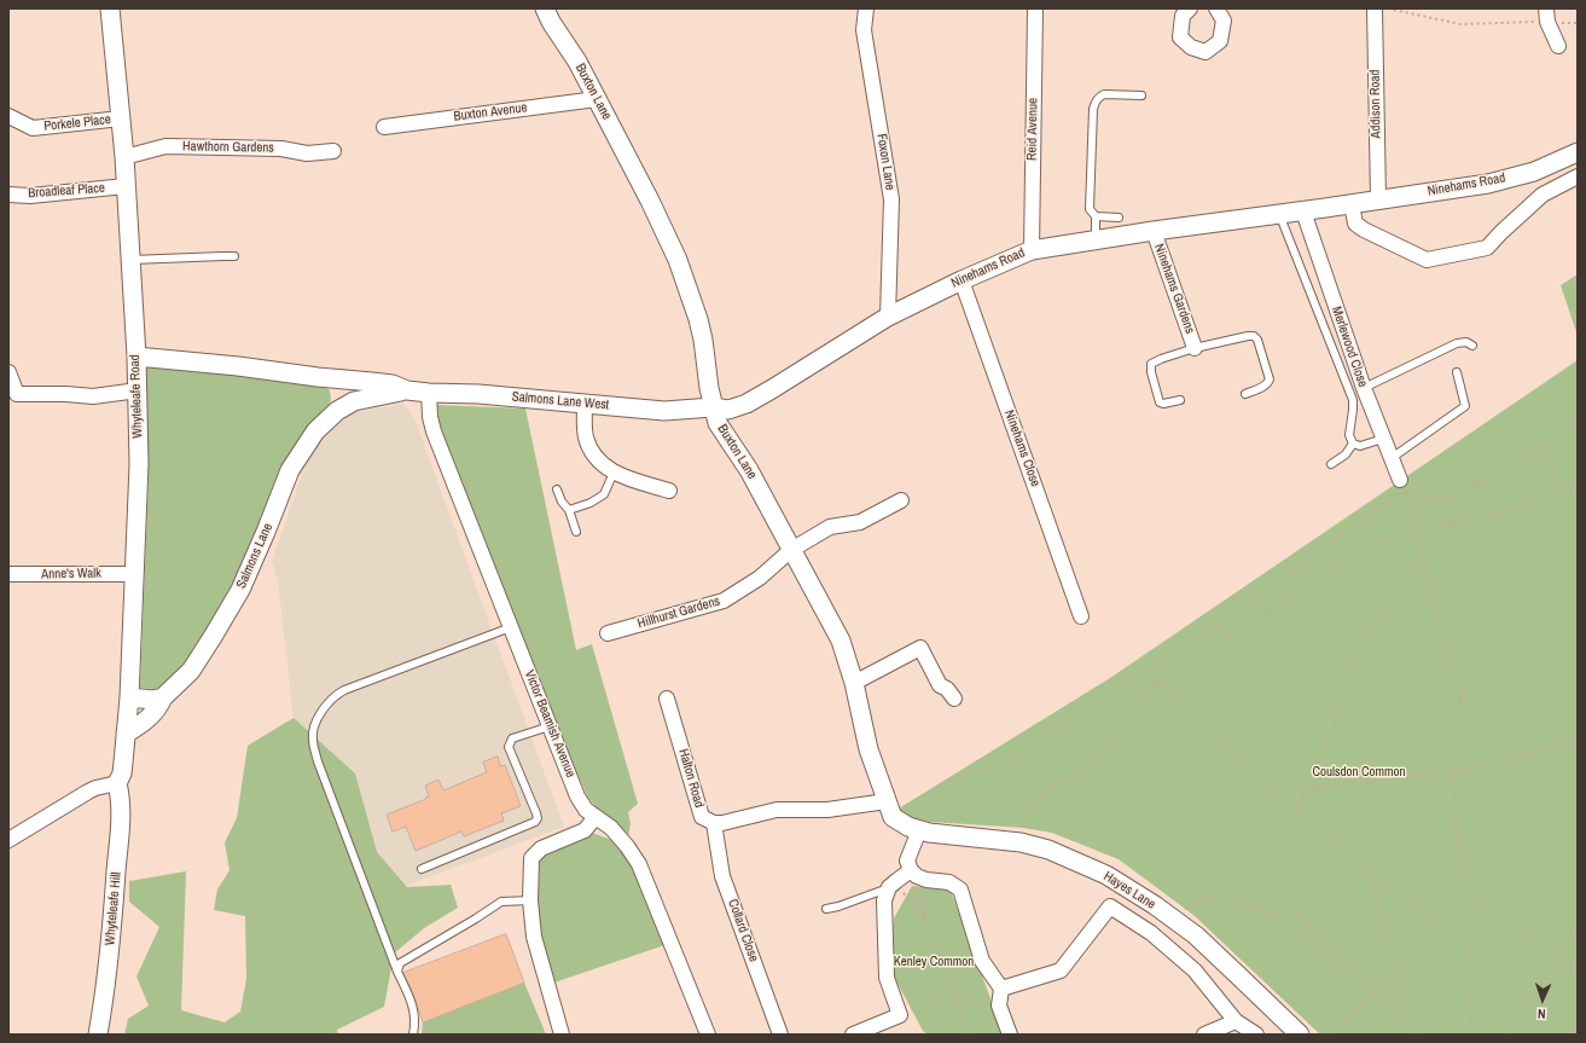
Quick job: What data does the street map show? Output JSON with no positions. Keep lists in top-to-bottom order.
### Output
{
  "streets": {
    "street": [
      "Buxton Lane",
      "Addison Road",
      "Buxton Avenue",
      "Porkele Place",
      "Reid Avenue",
      "Hawthorn Gardens",
      "Foxon Lane",
      "Ninehams Road",
      "Broadleaf Place",
      "Ninehams Gardens",
      "Merlewood Close",
      "Whyteleafe Road",
      "Salmons Lane West",
      "Ninehams Close",
      "Salmons Lane",
      "Anne's Walk",
      "Hillhurst Gardens",
      "Victor Beamish Avenue",
      "Halton Road",
      "Hayes Lane",
      "Whyteleafe Hill",
      "Collard Close"
    ]
  },
  "crossings": [
    ["Buxton Lane", "Buxton Avenue"],
    ["Buxton Lane", "Ninehams Road"],
    ["Buxton Lane", "Salmons Lane West"],
    ["Buxton Lane", "Hillhurst Gardens"],
    ["Buxton Lane", "Halton Road"],
    ["Addison Road", "Ninehams Road"],
    ["Porkele Place", "Whyteleafe Road"],
    ["Reid Avenue", "Ninehams Road"],
    ["Hawthorn Gardens", "Whyteleafe Road"],
    ["Foxon Lane", "Ninehams Road"],
    ["Ninehams Road", "Ninehams Gardens"],
    ["Ninehams Road", "Merlewood Close"],
    ["Ninehams Road", "Salmons Lane West"],
    ["Ninehams Road", "Ninehams Close"],
    ["Broadleaf Place", "Whyteleafe Road"],
    ["Whyteleafe Road", "Salmons Lane West"],
    ["Whyteleafe Road", "Salmons Lane"],
    ["Whyteleafe Road", "Anne's Walk"],
    ["Whyteleafe Road", "Whyteleafe Hill"],
    ["Salmons Lane West", "Salmons Lane"],
    ["Salmons Lane West", "Victor Beamish Avenue"],
    ["Halton Road", "Collard Close"]
  ],
  "parks": ["Coulsdon Common", "Kenley Common"],
  "north": "bottom"
}
